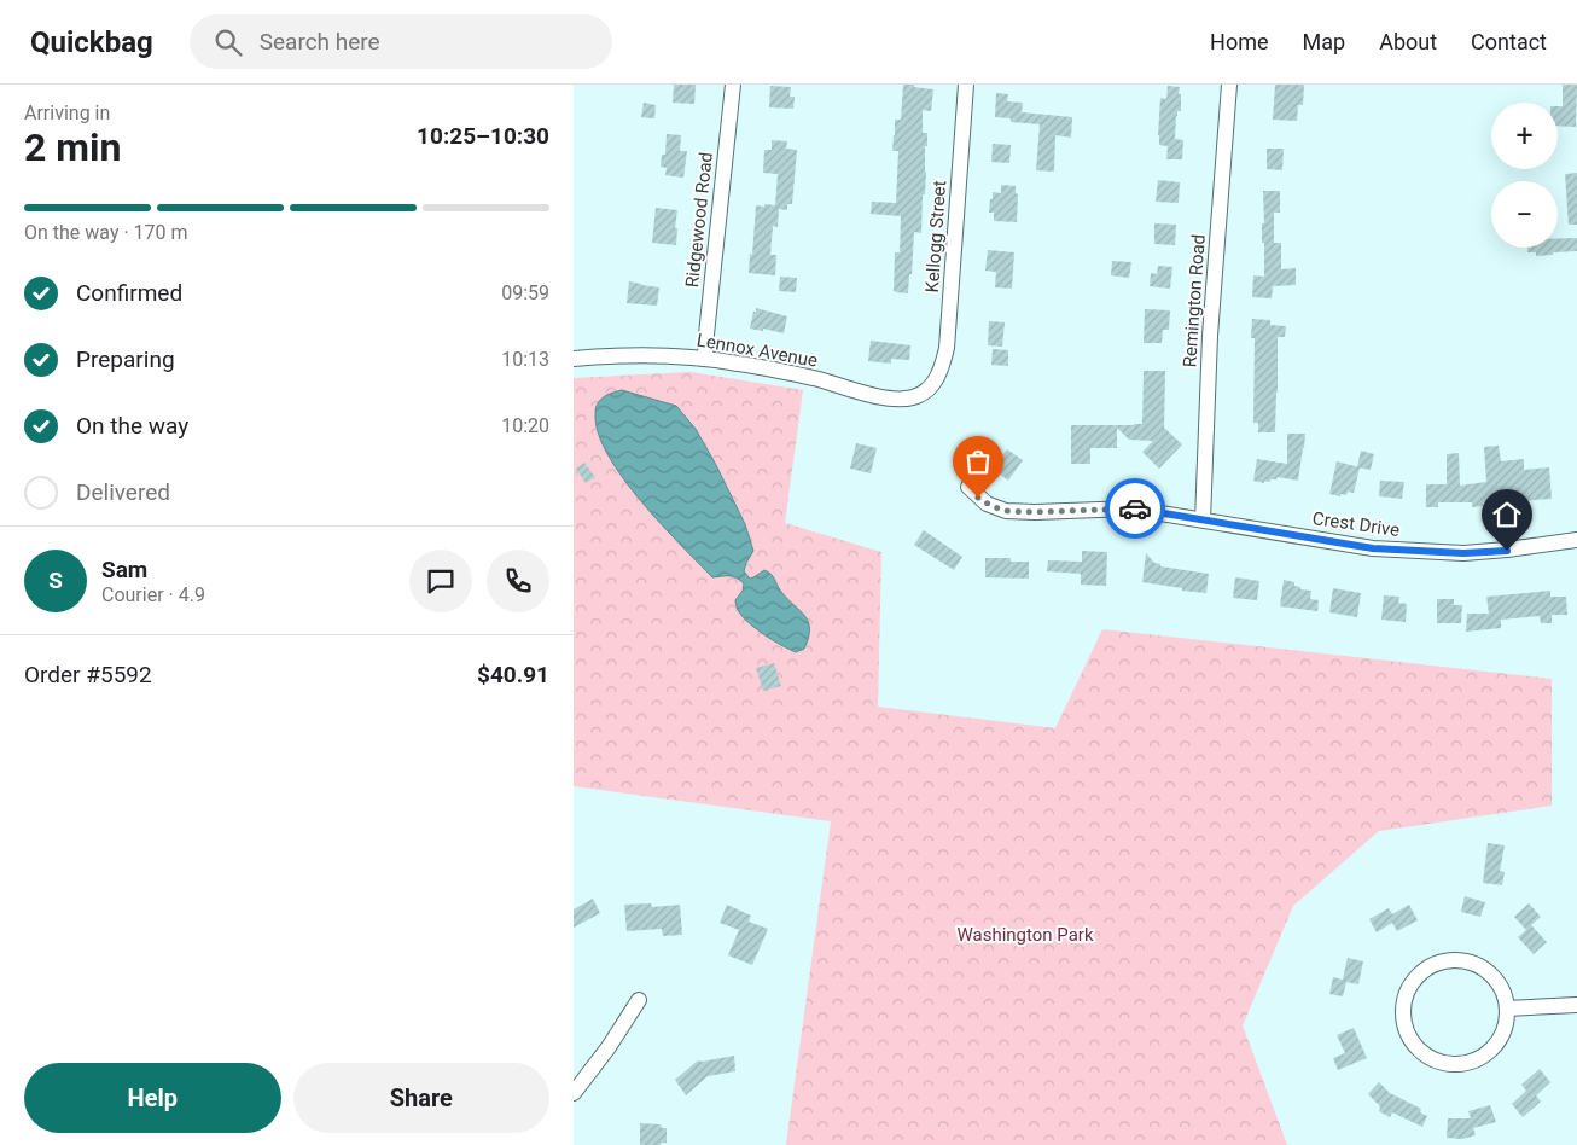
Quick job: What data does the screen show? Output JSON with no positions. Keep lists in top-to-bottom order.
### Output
{
  "streets": {
    "street": [
      "Ridgewood Road",
      "Kellogg Street",
      "Remington Road",
      "Lennox Avenue",
      "Crest Drive"
    ]
  },
  "crossings": [
    ["Ridgewood Road", "Lennox Avenue"],
    ["Kellogg Street", "Lennox Avenue"],
    ["Remington Road", "Crest Drive"]
  ],
  "parks": ["Washington Park"],
  "page": {
    "header": "Quickbag",
    "search": "Search here",
    "nav": [
      "Home",
      "Map",
      "About",
      "Contact"
    ],
    "heading": ["2 min", "Arriving in", "10:25–10:30"],
    "panel": [
      "Sam",
      "Courier · 4.9",
      "Order #5592",
      "$40.91"
    ],
    "map_buttons": ["+", "−"],
    "bar": "On the way · 170 m",
    "list": [
      ["Confirmed", "09:59"],
      ["Preparing", "10:13"],
      ["On the way", "10:20"],
      "Delivered"
    ],
    "round": "S",
    "buttons": ["Help", "Share"]
  }
}
